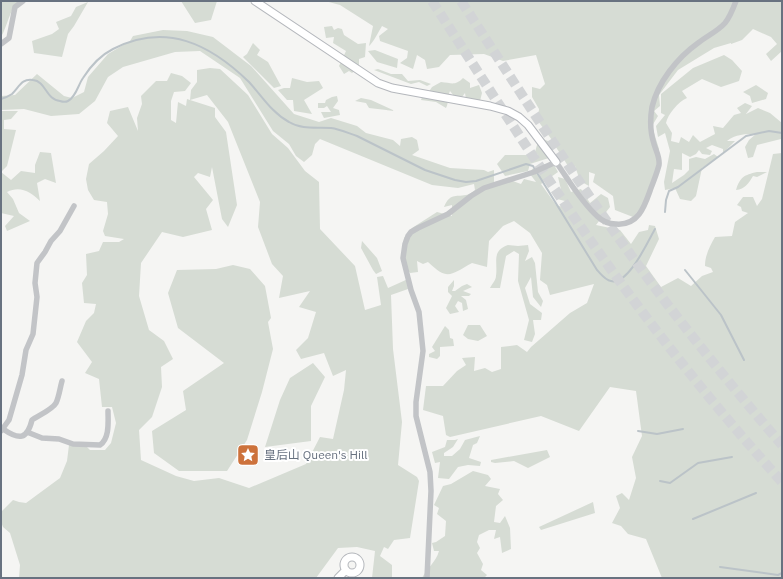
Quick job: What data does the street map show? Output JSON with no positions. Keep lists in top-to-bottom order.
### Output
{
  "places": {
    "place": ["皇后山 Queen's Hill"]
  }
}
